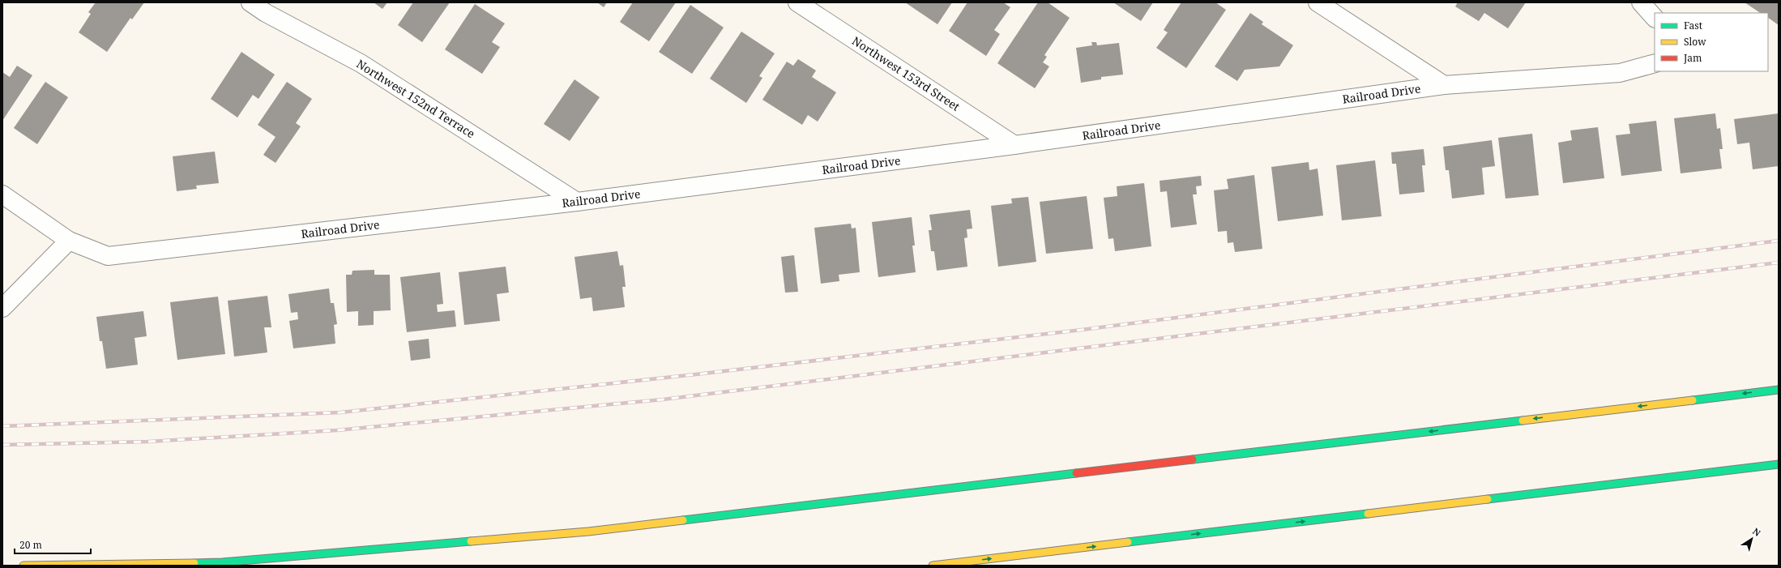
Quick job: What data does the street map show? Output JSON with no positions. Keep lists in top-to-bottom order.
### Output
{
  "streets": {
    "street": ["Northwest 153rd Street", "Railroad Drive", "Northwest 152nd Terrace"]
  },
  "crossings": [
    ["Northwest 153rd Street", "Railroad Drive"],
    ["Railroad Drive", "Northwest 152nd Terrace"]
  ],
  "legend": ["Fast", "Slow", "Jam"],
  "scale_bar": "20 m",
  "north": "top right"
}
